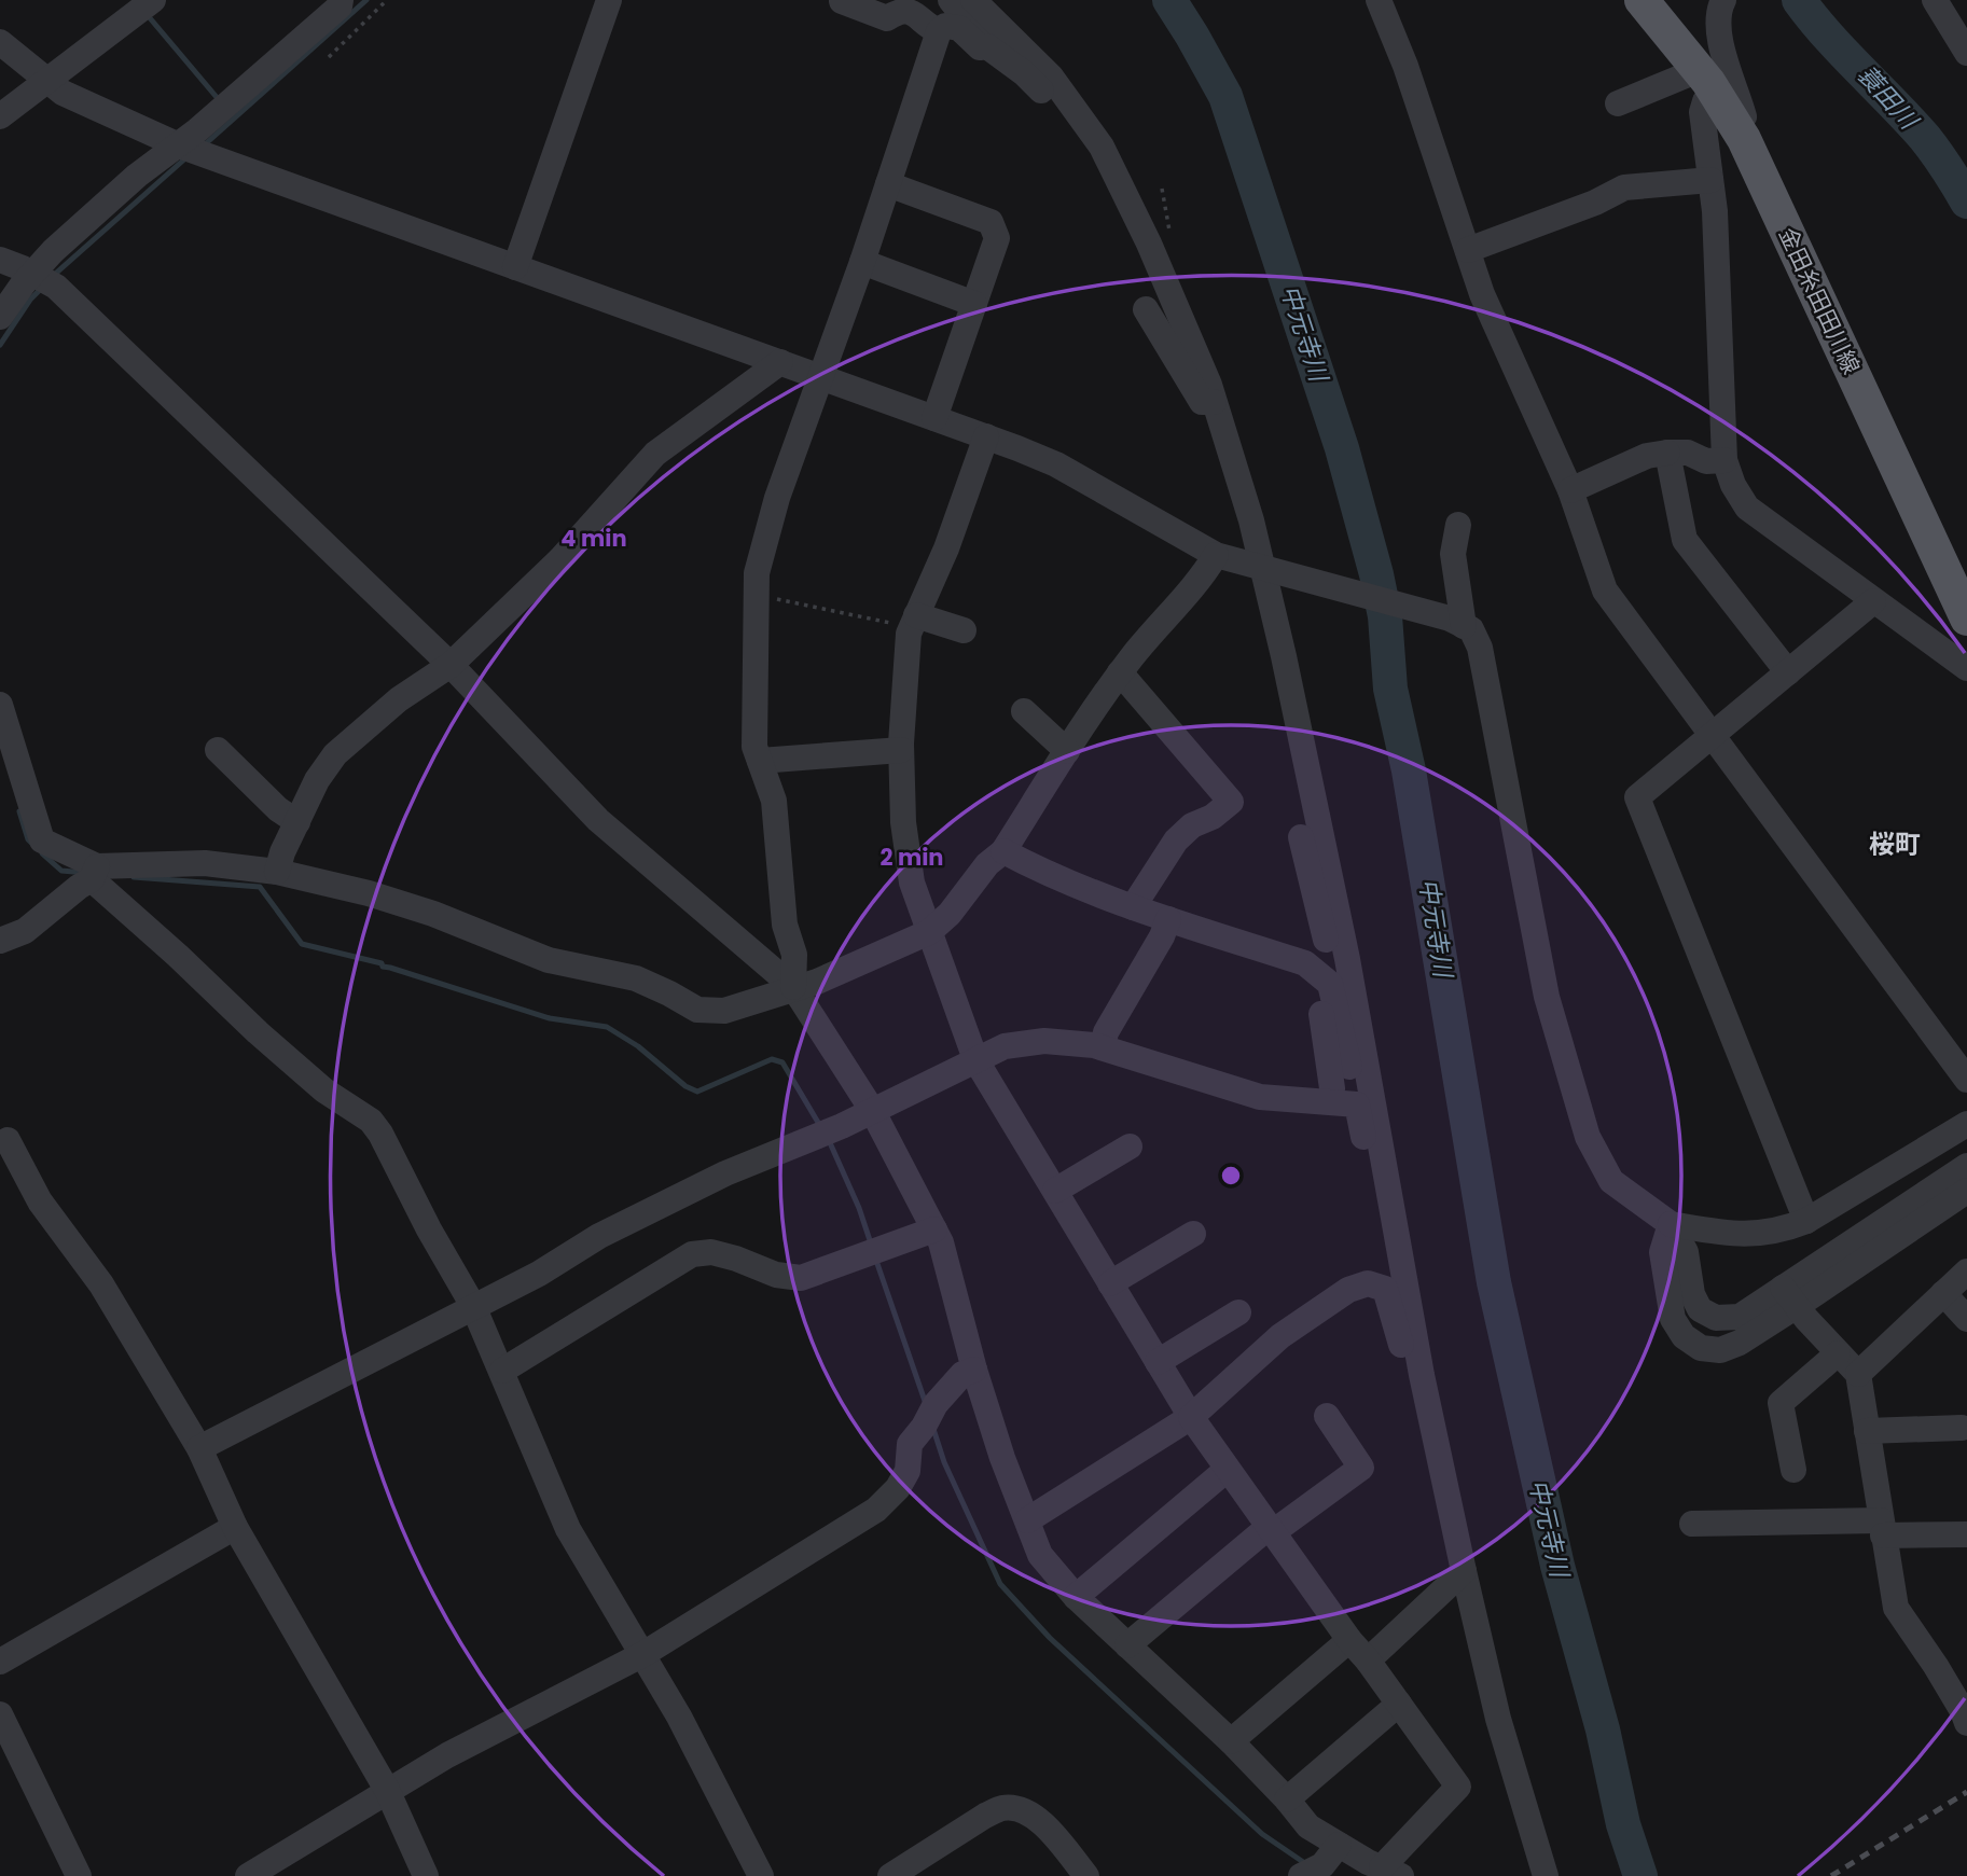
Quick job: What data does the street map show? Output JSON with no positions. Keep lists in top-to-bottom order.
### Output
{
  "streets": {
    "main road": ["金田糸田田川線"]
  },
  "districts": ["桜町"],
  "water": ["蓑田川", "中元寺川"],
  "rings": ["4 min", "2 min"]
}
